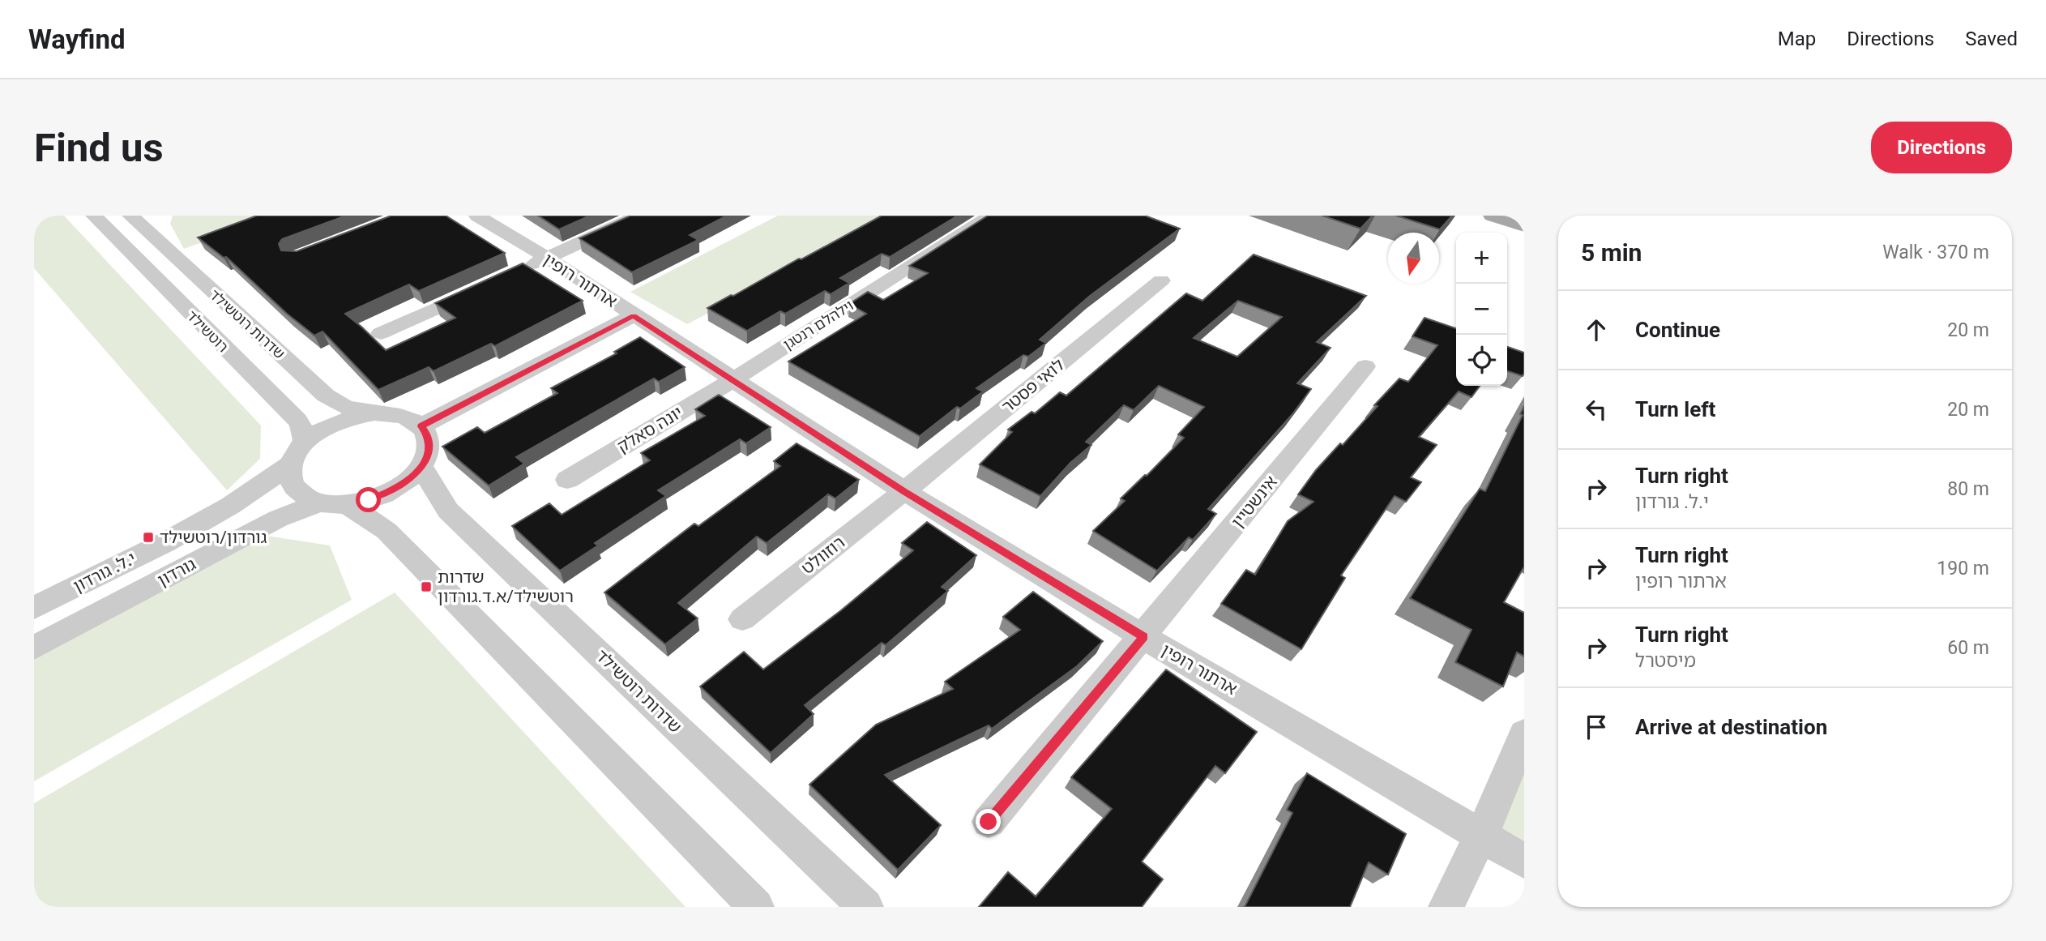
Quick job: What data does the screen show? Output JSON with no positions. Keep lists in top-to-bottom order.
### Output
{
  "streets": {
    "street": [
      "ארתור רופין",
      "שדרות רוטשילד",
      "וילהלם רנטגן",
      "רוטשילד",
      "לואי פסטר",
      "יונה סאלק",
      "אינשטיין",
      "רוזוולט",
      "י.ל. גורדון",
      "גורדון"
    ]
  },
  "crossings": [
    ["ארתור רופין", "וילהלם רנטגן"],
    ["ארתור רופין", "לואי פסטר"],
    ["ארתור רופין", "יונה סאלק"],
    ["ארתור רופין", "אינשטיין"],
    ["ארתור רופין", "רוזוולט"],
    ["שדרות רוטשילד", "רוטשילד"],
    ["שדרות רוטשילד", "י.ל. גורדון"],
    ["שדרות רוטשילד", "גורדון"],
    ["וילהלם רנטגן", "יונה סאלק"],
    ["רוטשילד", "י.ל. גורדון"],
    ["רוטשילד", "גורדון"],
    ["לואי פסטר", "רוזוולט"],
    ["י.ל. גורדון", "גורדון"]
  ],
  "places": {
    "transit": ["גורדון/רוטשילד", "שדרות רוטשילד/א.ד.גורדון"]
  },
  "north": "bottom",
  "page": {
    "header": "Wayfind",
    "nav": ["Map", "Directions", "Saved"],
    "buttons": "Directions",
    "title": "Find us",
    "heading": ["5 min", "Walk · 370 m"],
    "map_buttons": ["+", "−"],
    "list": [
      ["Continue", "20 m"],
      ["Turn left", "20 m"],
      ["Turn right", "י.ל. גורדון", "80 m"],
      ["Turn right", "ארתור רופין", "190 m"],
      ["Turn right", "מיסטרל", "60 m"],
      "Arrive at destination"
    ]
  }
}
